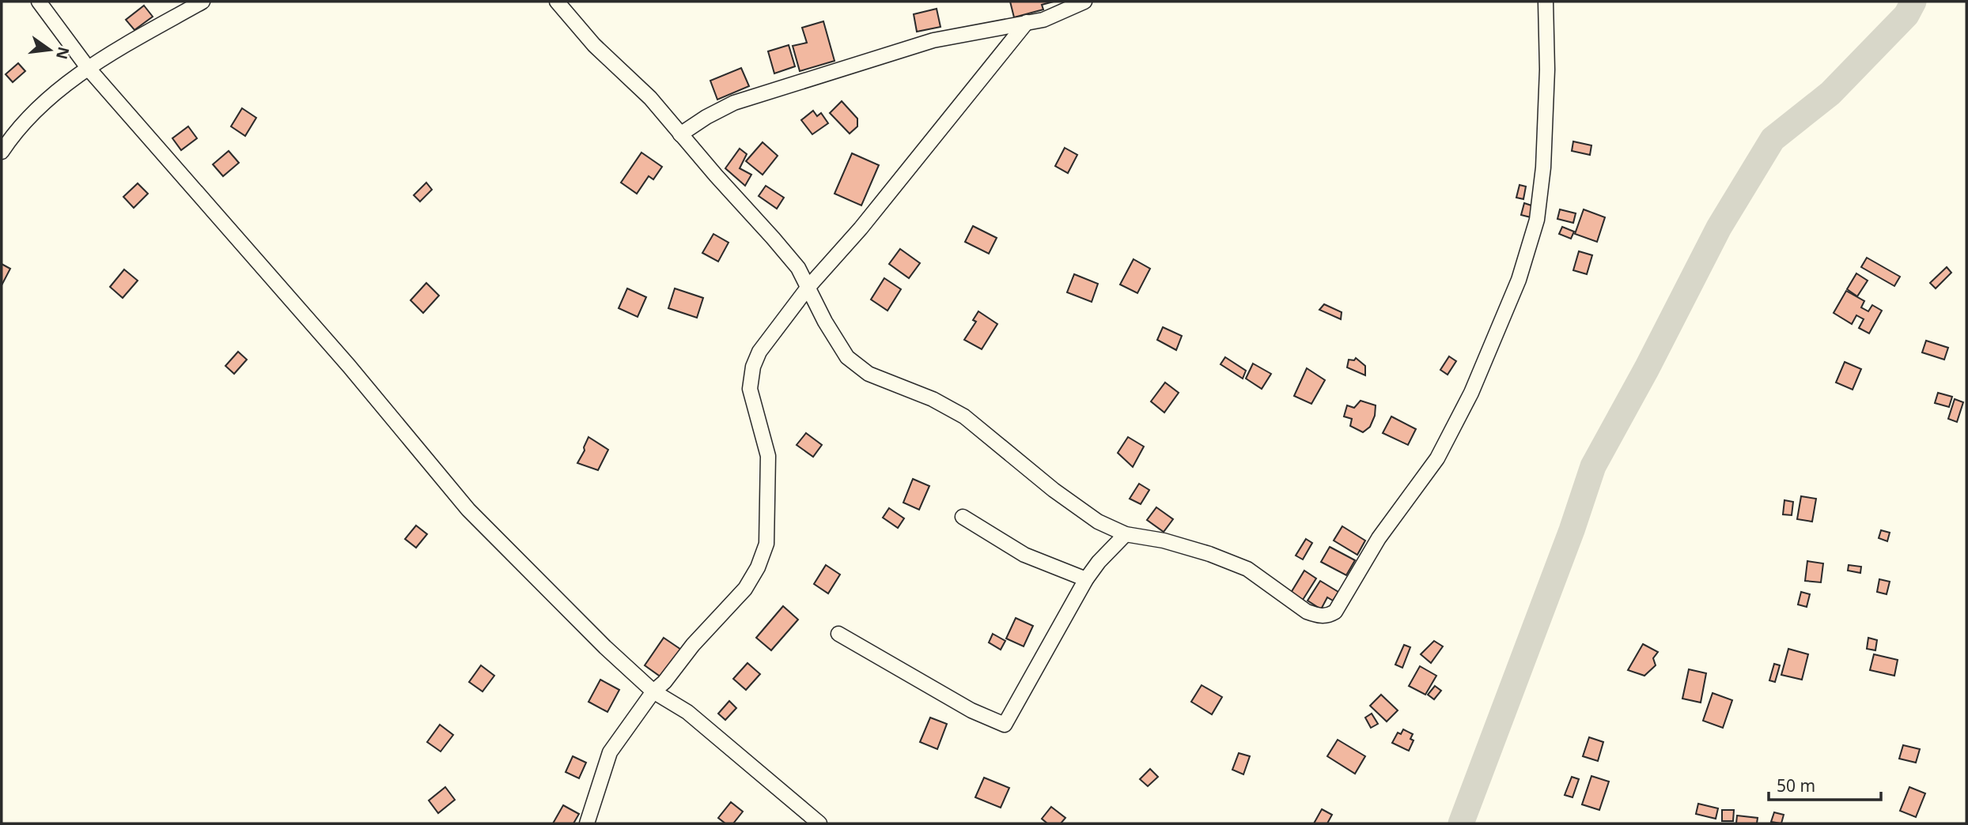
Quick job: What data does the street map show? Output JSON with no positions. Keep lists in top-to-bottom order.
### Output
{
  "scale_bar": "50 m",
  "north": "right"
}
